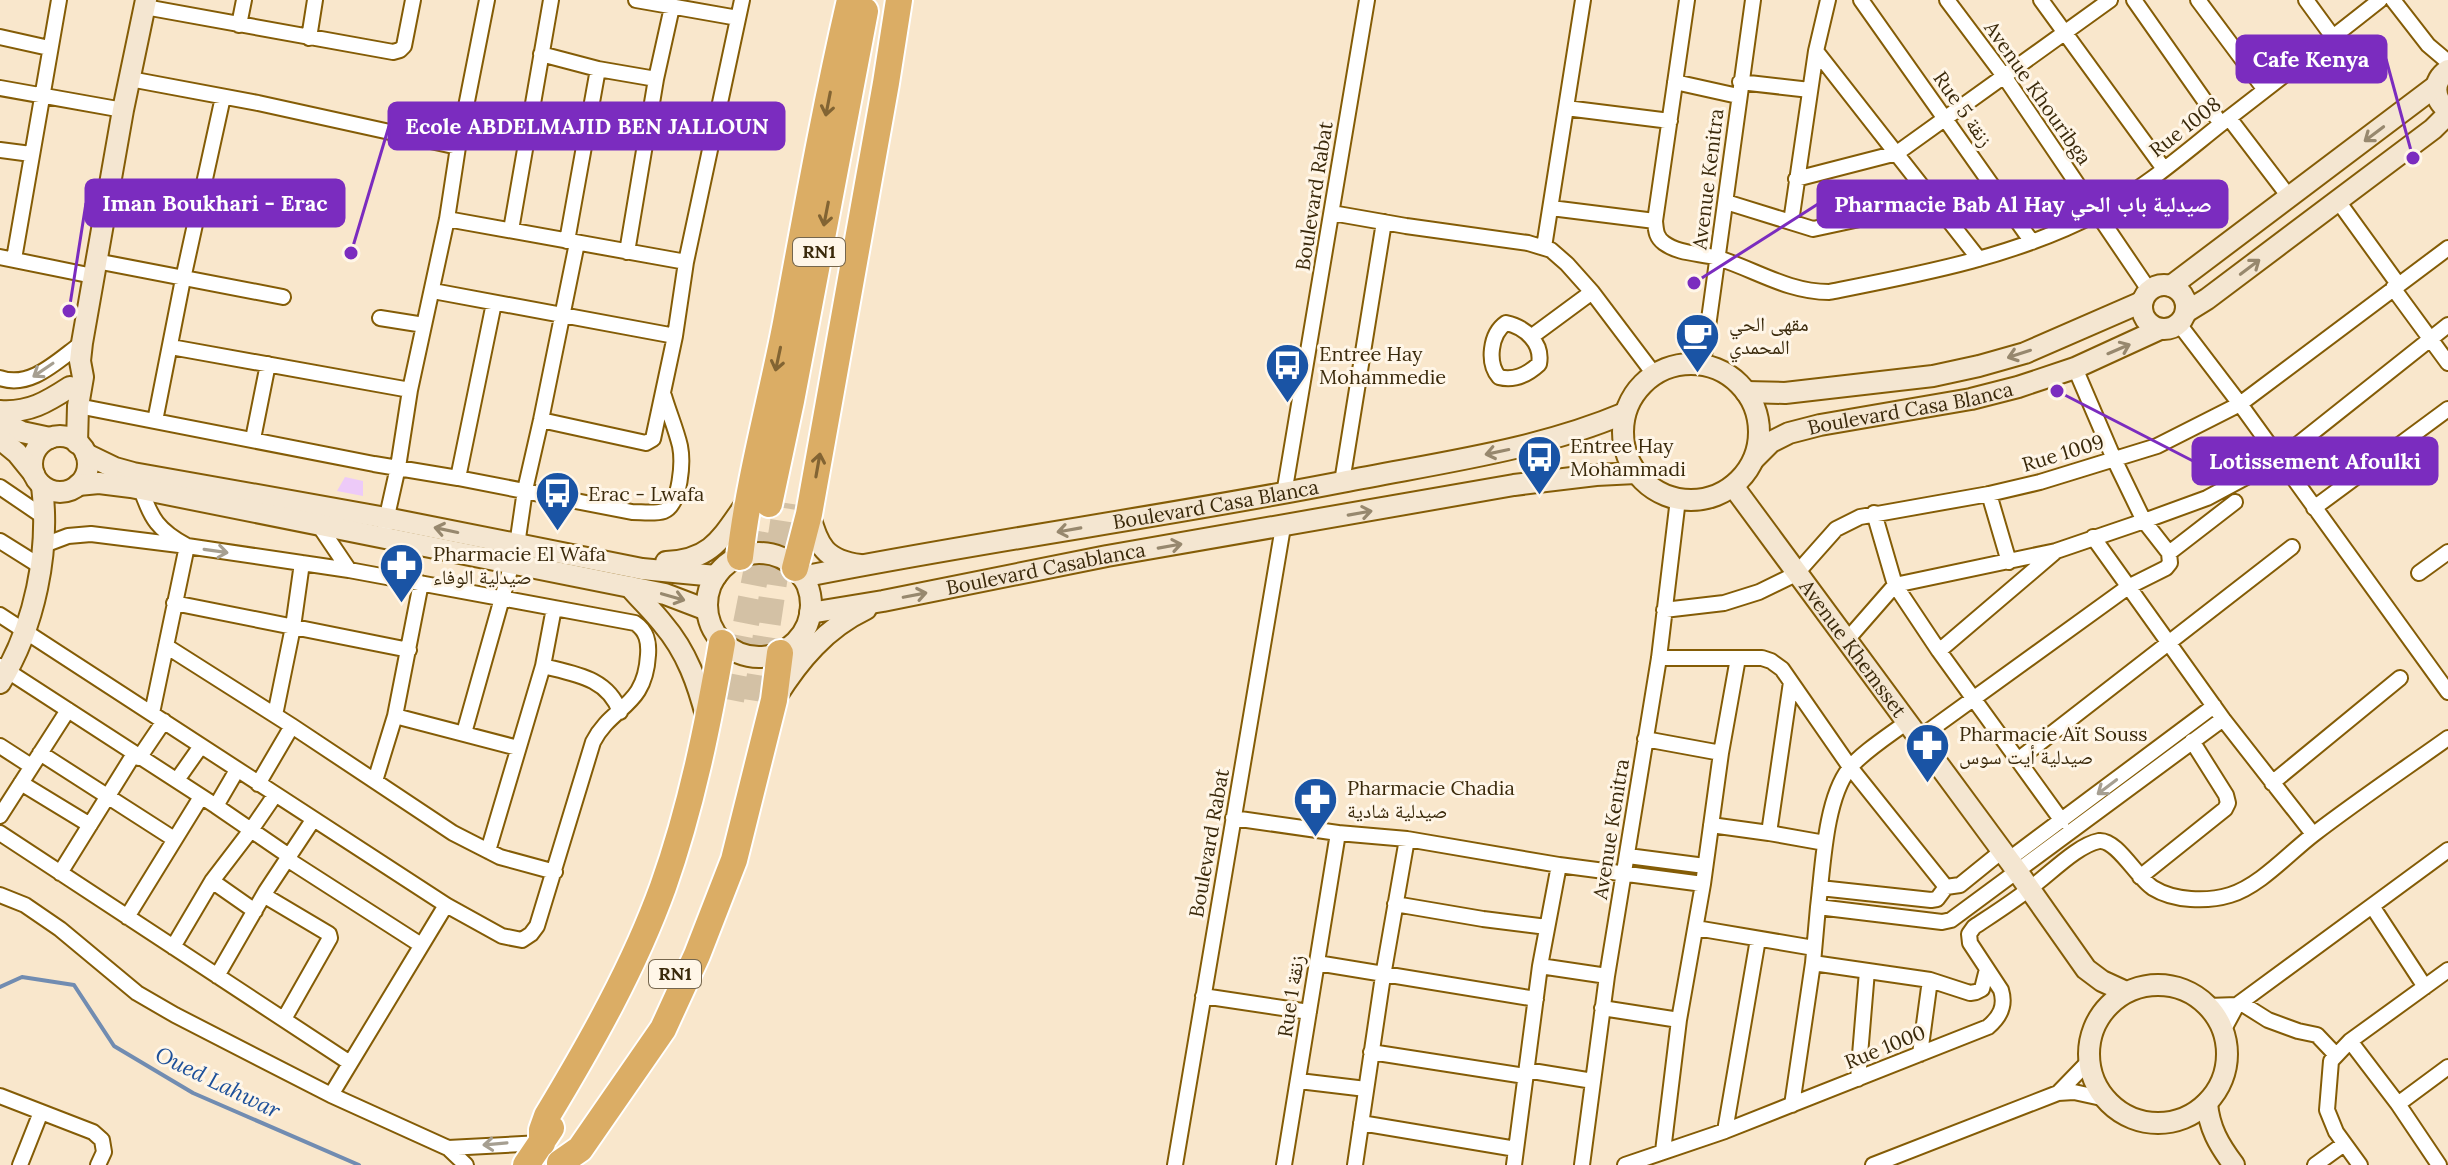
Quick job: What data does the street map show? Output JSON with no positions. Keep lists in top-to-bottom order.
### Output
{
  "streets": {
    "highway": ["RN1"],
    "main road": ["Boulevard Casa Blanca", "Boulevard Casablanca", "Avenue Khemsset"],
    "street": [
      "Avenue Khouribga",
      "Rue 5 زنقة",
      "Rue 1008",
      "Avenue Kenitra",
      "Boulevard Rabat",
      "Rue 1009",
      "Rue 1 زنقة",
      "Rue 1000"
    ]
  },
  "crossings": [
    ["Avenue Khouribga", "Rue 1008"],
    ["Avenue Khouribga", "Boulevard Casa Blanca"],
    ["Rue 5 زنقة", "Rue 1008"],
    ["Rue 1008", "Avenue Kenitra"],
    ["Avenue Kenitra", "Boulevard Casa Blanca"],
    ["Avenue Kenitra", "Avenue Khemsset"],
    ["Boulevard Rabat", "Boulevard Casa Blanca"],
    ["Boulevard Rabat", "Boulevard Casablanca"],
    ["Boulevard Casa Blanca", "Boulevard Casablanca"],
    ["Boulevard Casa Blanca", "Avenue Khemsset"],
    ["Rue 1009", "Avenue Khemsset"],
    ["Avenue Khemsset", "Rue 1000"]
  ],
  "one_way": ["Boulevard Casablanca"],
  "water": ["Oued Lahwar"],
  "places": {
    "other": [
      "Cafe Kenya",
      "Ecole ABDELMAJID BEN JALLOUN",
      "Pharmacie Bab Al Hay صيدلية باب الحي",
      "Iman Boukhari - Erac",
      "Lotissement Afoulki"
    ],
    "cafe": ["مقهى الحي المحمدي"],
    "bus stop": ["Entree Hay Mohammedie", "Entree Hay Mohammadi", "Erac - Lwafa"],
    "pharmacy": ["Pharmacie El Wafa صيدلية الوفاء", "Pharmacie Aït Souss صيدلية أيت سوس", "Pharmacie Chadia صيدلية شادية"]
  }
}
